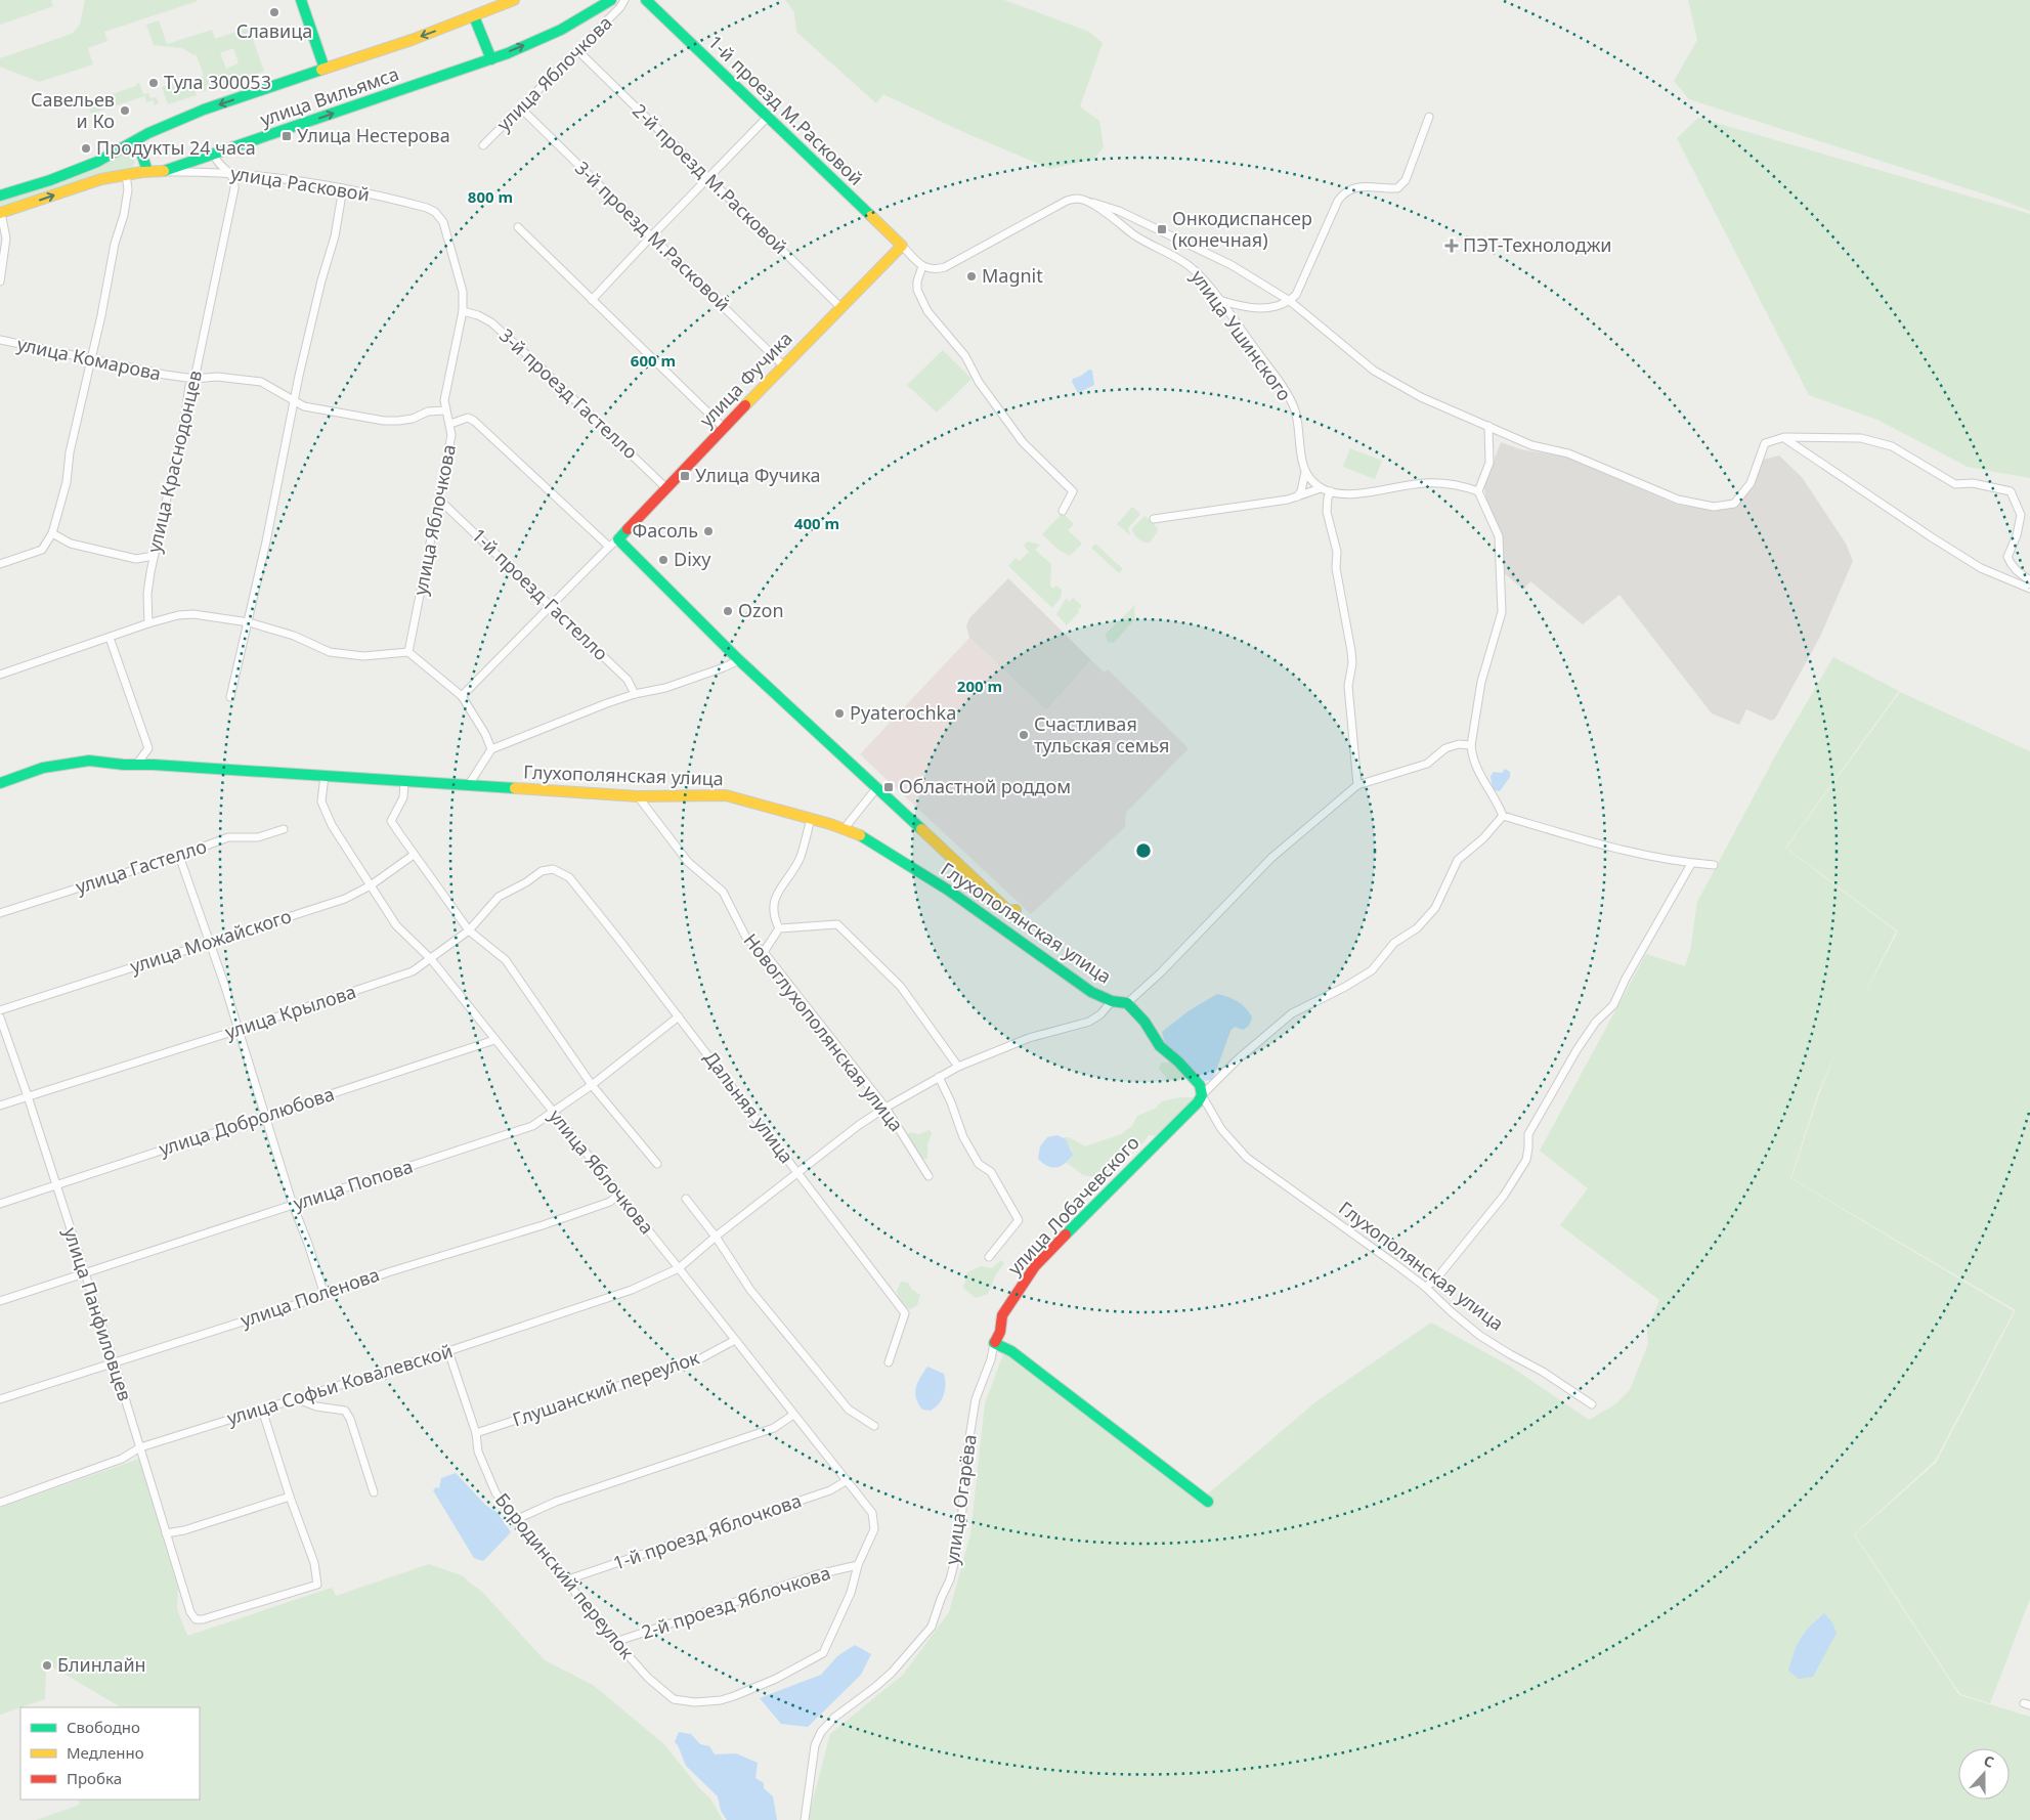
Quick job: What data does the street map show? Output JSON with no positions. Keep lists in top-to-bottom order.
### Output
{
  "streets": {
    "street": [
      "улица Яблочкова",
      "улица Вильямса",
      "1-й проезд М.Расковой",
      "2-й проезд М.Расковой",
      "улица Расковой",
      "3-й проезд М.Расковой",
      "улица Ушинского",
      "улица Комарова",
      "улица Фучика",
      "3-й проезд Гастелло",
      "улица Краснодонцев",
      "1-й проезд Гастелло",
      "Глухополянская улица",
      "улица Гастелло",
      "улица Можайского",
      "улица Крылова",
      "Новоглухополянская улица",
      "Дальняя улица",
      "улица Добролюбова",
      "улица Попова",
      "улица Лобачевского",
      "улица Поленова",
      "улица Панфиловцев",
      "улица Софьи Ковалевской",
      "Глушанский переулок",
      "улица Огарёва",
      "1-й проезд Яблочкова",
      "Бородинский переулок",
      "2-й проезд Яблочкова"
    ]
  },
  "crossings": [
    ["улица Яблочкова", "2-й проезд М.Расковой"],
    ["улица Яблочкова", "улица Расковой"],
    ["улица Яблочкова", "3-й проезд М.Расковой"],
    ["улица Яблочкова", "улица Комарова"],
    ["улица Яблочкова", "3-й проезд Гастелло"],
    ["улица Яблочкова", "1-й проезд Гастелло"],
    ["улица Яблочкова", "Глухополянская улица"],
    ["улица Яблочкова", "улица Можайского"],
    ["улица Яблочкова", "улица Крылова"],
    ["улица Яблочкова", "улица Добролюбова"],
    ["улица Яблочкова", "улица Попова"],
    ["улица Яблочкова", "улица Поленова"],
    ["улица Яблочкова", "улица Софьи Ковалевской"],
    ["улица Яблочкова", "Глушанский переулок"],
    ["улица Яблочкова", "1-й проезд Яблочкова"],
    ["улица Яблочкова", "Бородинский переулок"],
    ["улица Яблочкова", "2-й проезд Яблочкова"],
    ["улица Вильямса", "улица Расковой"],
    ["1-й проезд М.Расковой", "улица Фучика"],
    ["2-й проезд М.Расковой", "улица Фучика"],
    ["улица Расковой", "улица Краснодонцев"],
    ["3-й проезд М.Расковой", "улица Фучика"],
    ["улица Комарова", "улица Краснодонцев"],
    ["улица Фучика", "3-й проезд Гастелло"],
    ["Глухополянская улица", "Новоглухополянская улица"],
    ["Глухополянская улица", "улица Лобачевского"],
    ["Глухополянская улица", "улица Софьи Ковалевской"],
    ["улица Крылова", "Дальняя улица"],
    ["улица Крылова", "улица Панфиловцев"],
    ["Новоглухополянская улица", "улица Софьи Ковалевской"],
    ["Дальняя улица", "улица Попова"],
    ["Дальняя улица", "улица Софьи Ковалевской"],
    ["улица Добролюбова", "улица Панфиловцев"],
    ["улица Попова", "улица Панфиловцев"],
    ["улица Лобачевского", "улица Огарёва"],
    ["улица Поленова", "улица Панфиловцев"],
    ["улица Панфиловцев", "улица Софьи Ковалевской"],
    ["улица Софьи Ковалевской", "Бородинский переулок"],
    ["Глушанский переулок", "Бородинский переулок"],
    ["1-й проезд Яблочкова", "Бородинский переулок"],
    ["Бородинский переулок", "2-й проезд Яблочкова"]
  ],
  "places": {
    "other": [
      "Славица",
      "Тула 300053",
      "Савельев и Ко",
      "Продукты 24 часа",
      "Magnit",
      "Фасоль",
      "Dixy",
      "Ozon",
      "Pyaterochka",
      "Счастливая тульская семья",
      "Блинлайн"
    ],
    "transit": [
      "Улица Нестерова",
      "Онкодиспансер (конечная)",
      "Улица Фучика",
      "Областной роддом"
    ],
    "health": ["ПЭТ-Технолоджи"]
  },
  "legend": ["Свободно", "Медленно", "Пробка"],
  "north": "top",
  "rings": [
    "800 m",
    "600 m",
    "400 m",
    "200 m"
  ]
}
